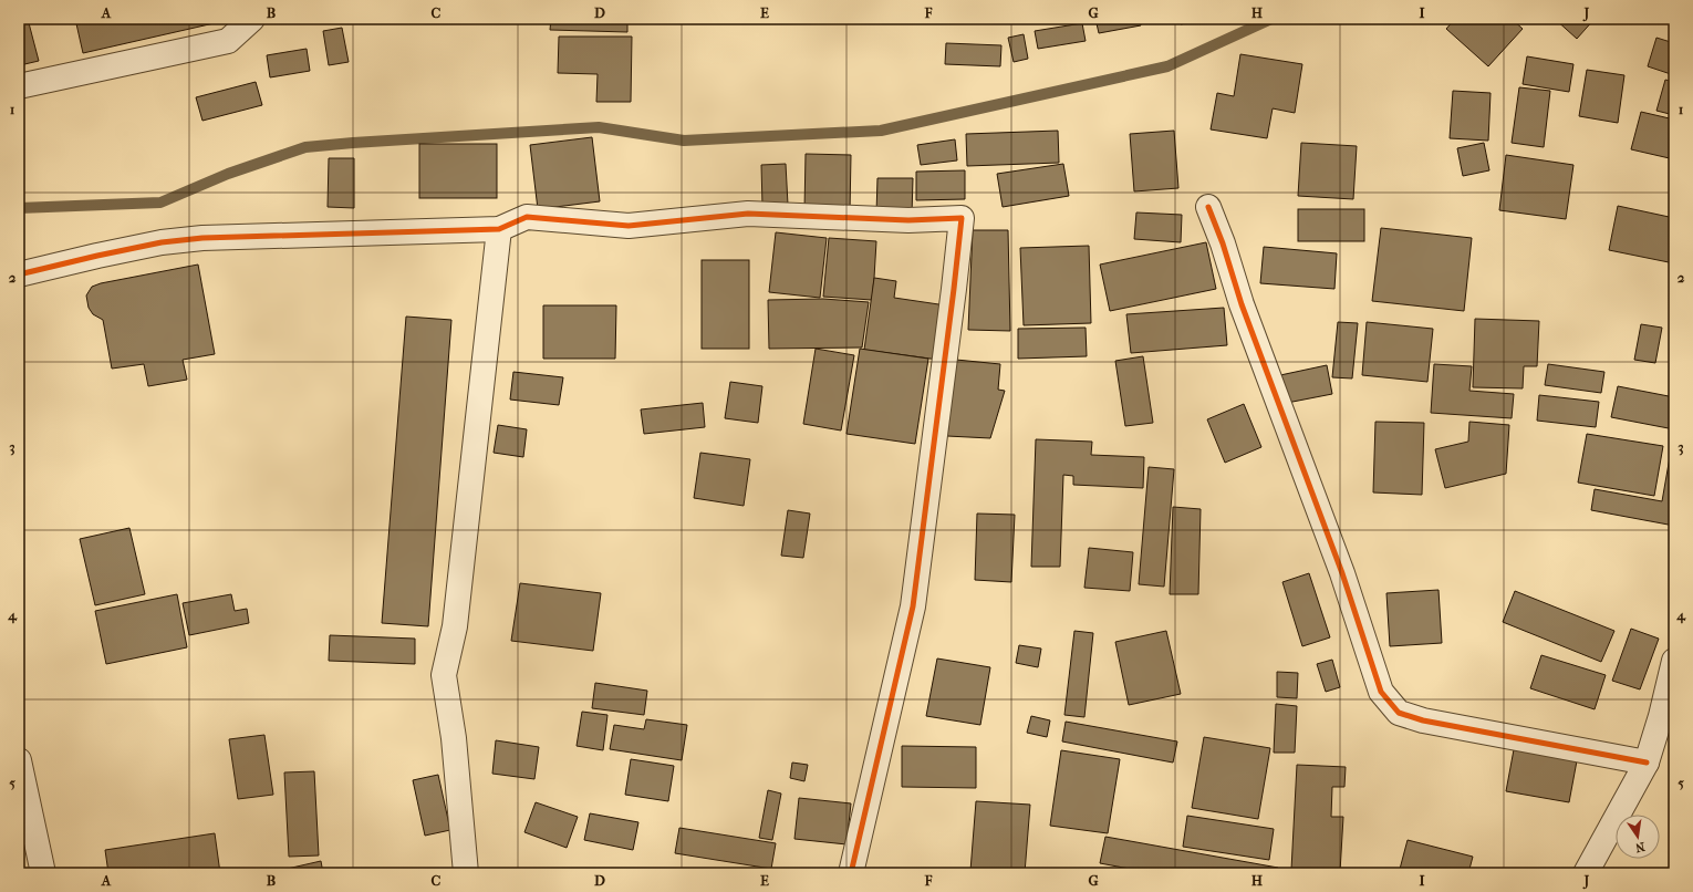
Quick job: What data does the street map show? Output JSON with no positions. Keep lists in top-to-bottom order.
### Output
{
  "north": "bottom",
  "grid": {
    "columns": [
      "A",
      "B",
      "C",
      "D",
      "E",
      "F",
      "G",
      "H",
      "I",
      "J"
    ],
    "rows": [
      "1",
      "2",
      "3",
      "4",
      "5"
    ]
  }
}
